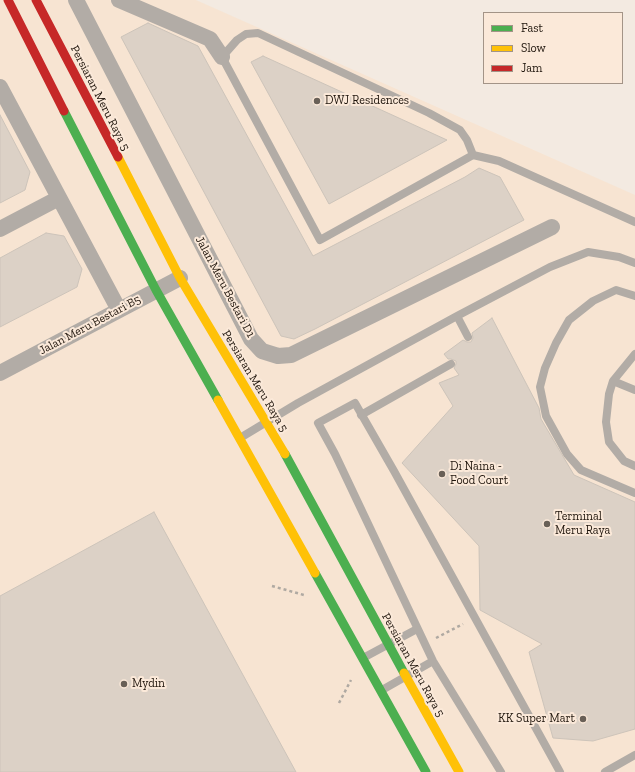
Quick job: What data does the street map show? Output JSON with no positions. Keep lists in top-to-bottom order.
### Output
{
  "streets": {
    "street": ["Persiaran Meru Raya 5", "Jalan Meru Bestari D1", "Jalan Meru Bestari B5"]
  },
  "crossings": [
    ["Persiaran Meru Raya 5", "Jalan Meru Bestari B5"]
  ],
  "places": [
    "DWJ Residences",
    "Di Naina - Food Court",
    "Terminal Meru Raya",
    "Mydin",
    "KK Super Mart"
  ],
  "legend": ["Fast", "Slow", "Jam"]
}
